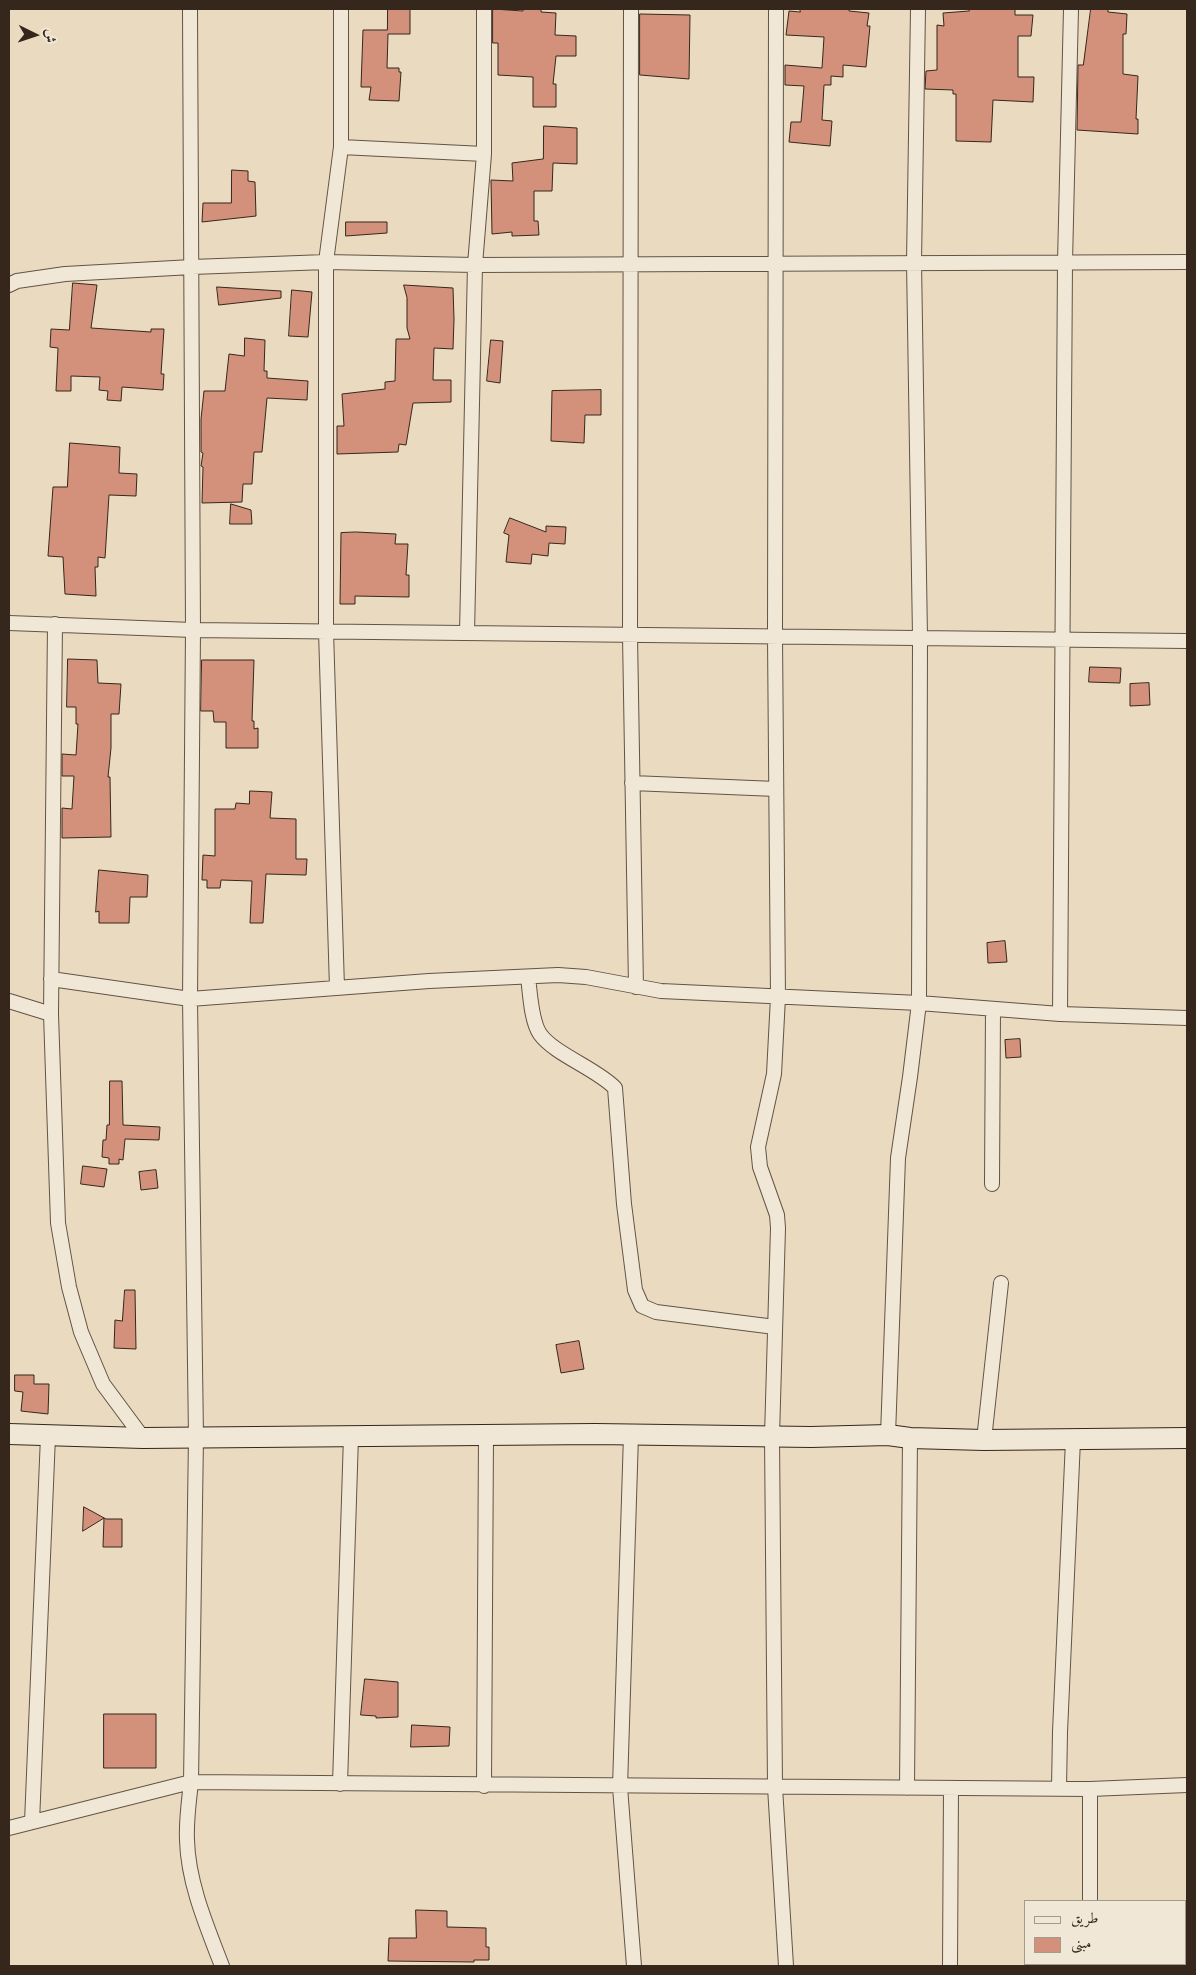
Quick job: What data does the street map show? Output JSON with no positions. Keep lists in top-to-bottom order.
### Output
{
  "legend": ["طريق", "مبنى"],
  "north": "right"
}
